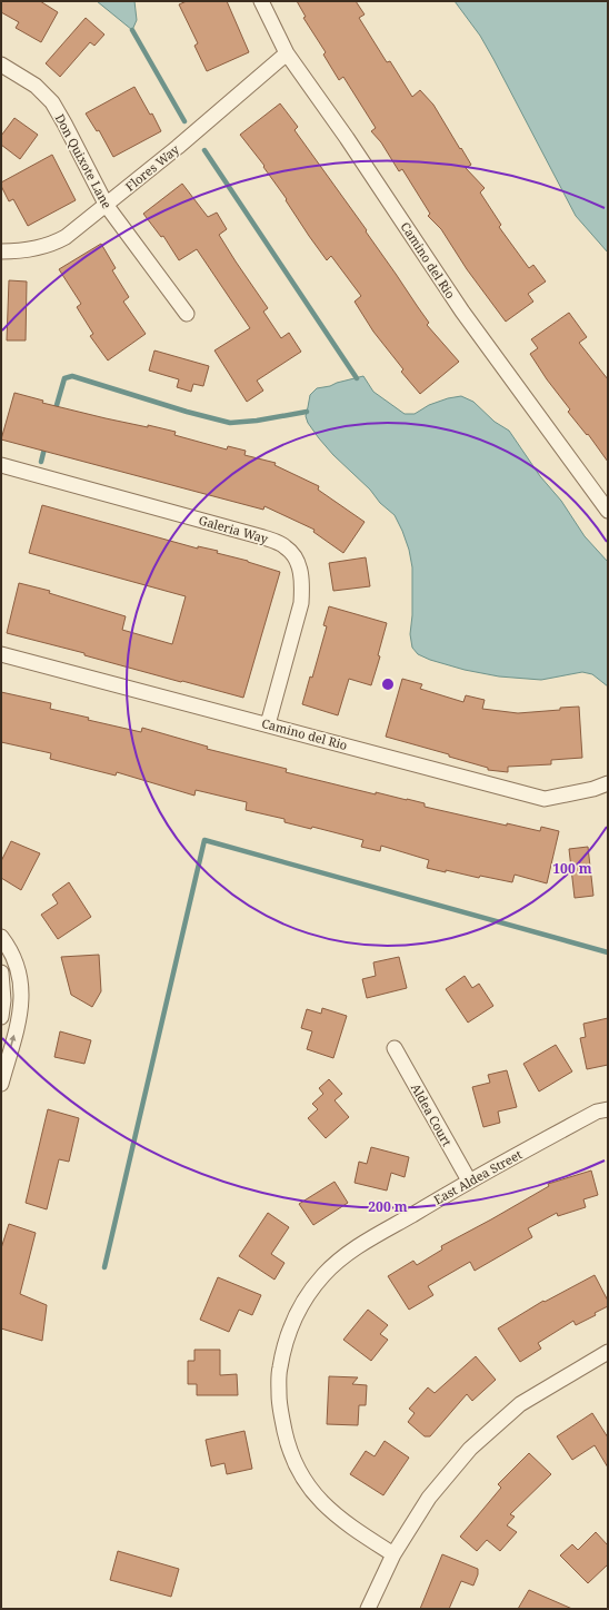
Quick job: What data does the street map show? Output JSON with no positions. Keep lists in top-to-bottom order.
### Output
{
  "streets": {
    "street": [
      "Don Quixote Lane",
      "Flores Way",
      "Camino del Rio",
      "Galeria Way",
      "Aldea Court",
      "East Aldea Street"
    ]
  },
  "crossings": [
    ["Don Quixote Lane", "Flores Way"],
    ["Flores Way", "Camino del Rio"],
    ["Camino del Rio", "Galeria Way"],
    ["Aldea Court", "East Aldea Street"]
  ],
  "rings": ["100 m", "200 m"]
}
